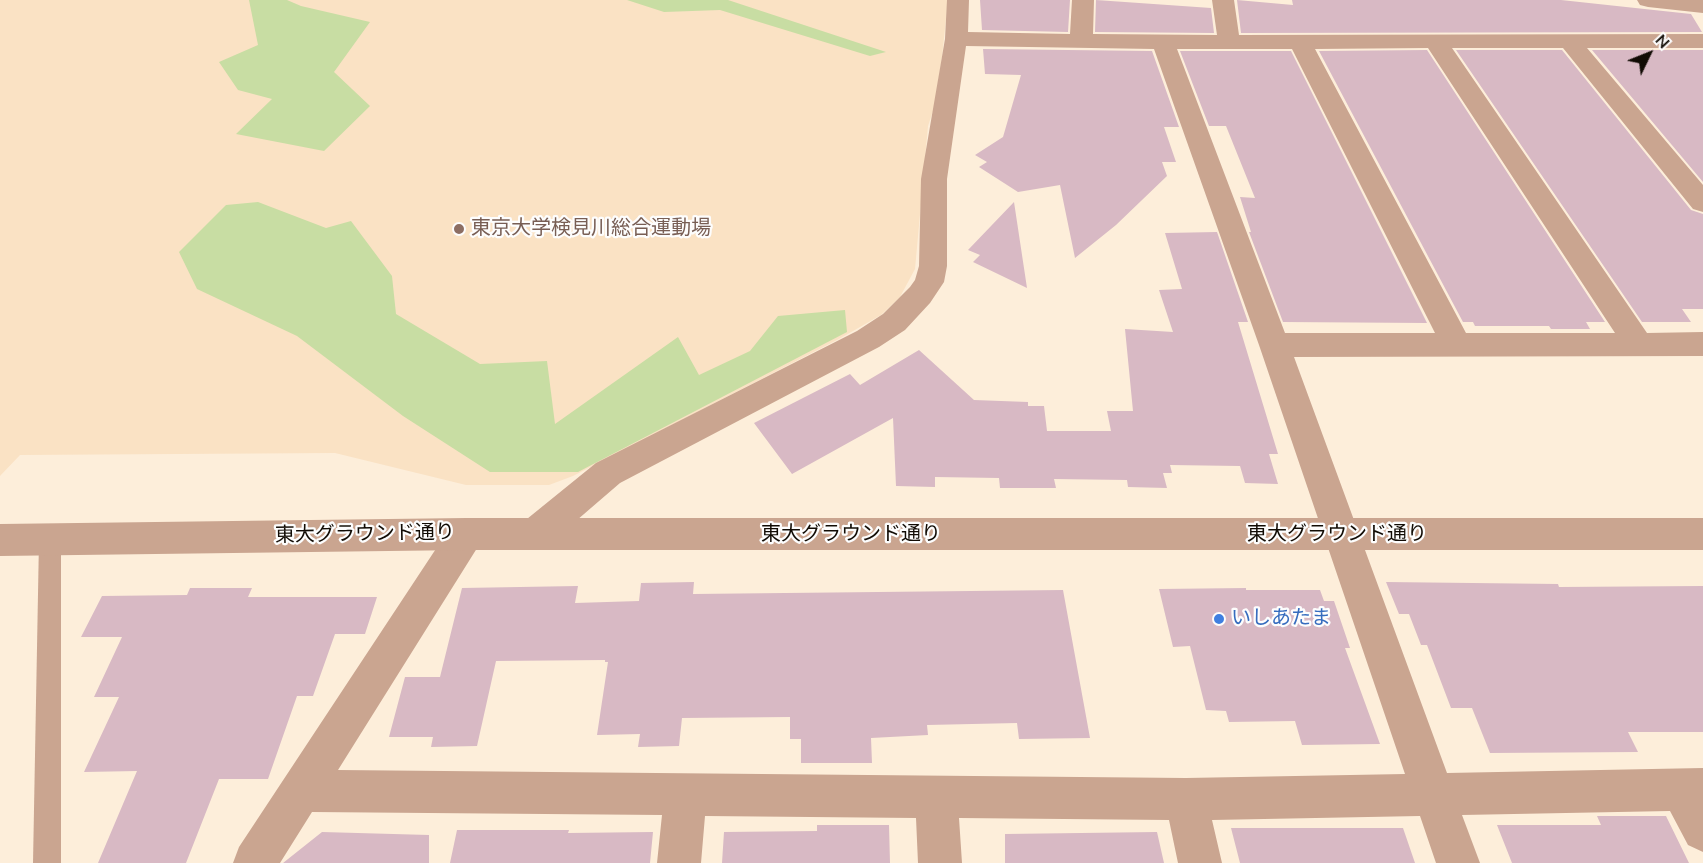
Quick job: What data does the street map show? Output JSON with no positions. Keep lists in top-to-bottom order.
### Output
{
  "streets": {
    "street": ["東大グラウンド通り"]
  },
  "places": ["東京大学検見川総合運動場", "いしあたま"],
  "north": "top right"
}
